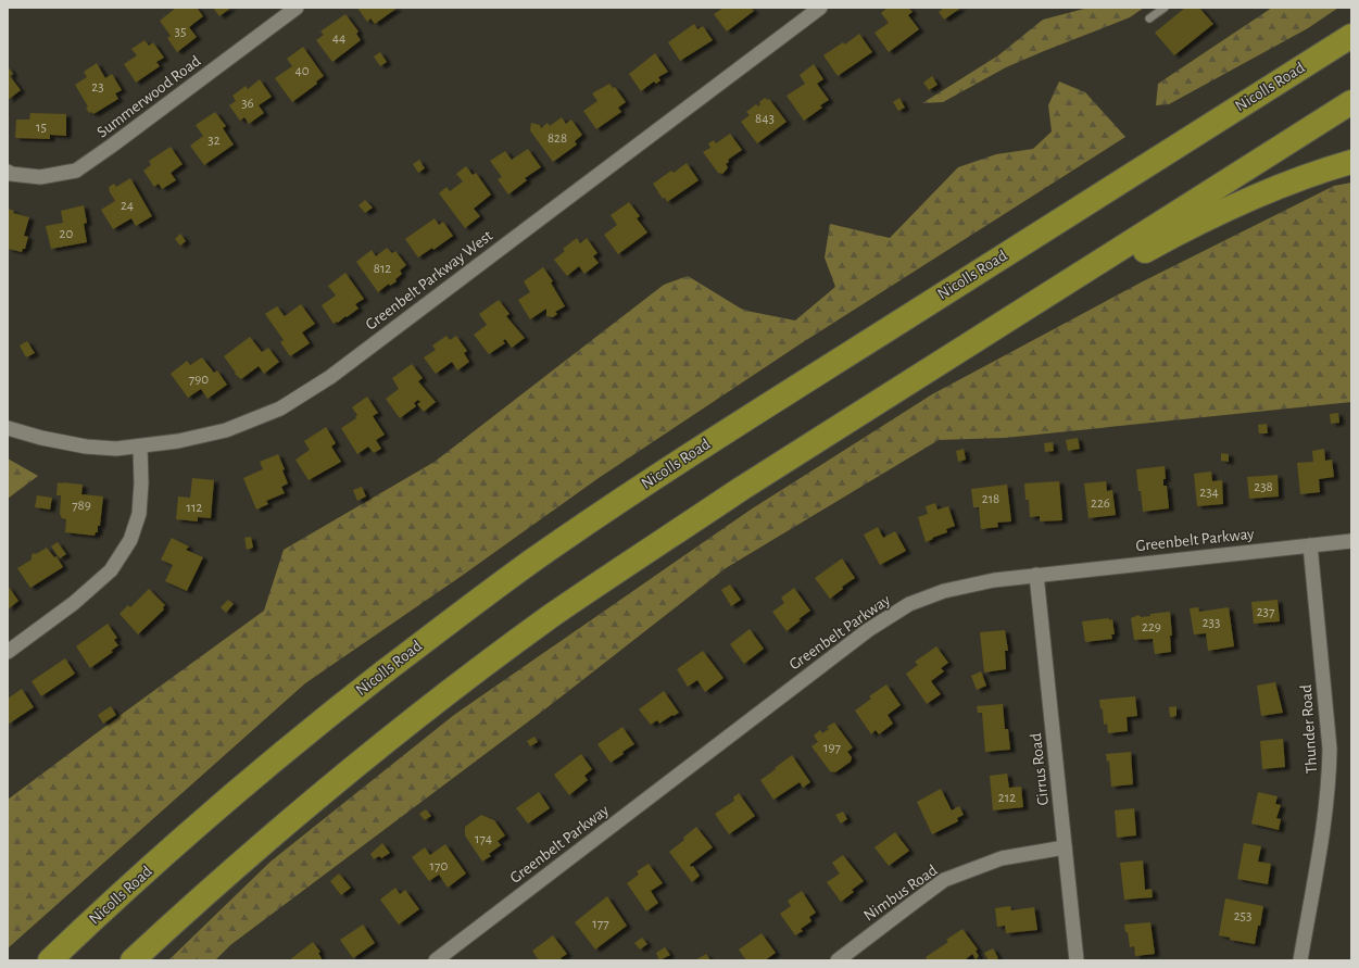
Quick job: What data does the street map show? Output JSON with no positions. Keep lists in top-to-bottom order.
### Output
{
  "streets": {
    "highway": ["Nicolls Road"],
    "street": [
      "Summerwood Road",
      "Greenbelt Parkway West",
      "Greenbelt Parkway",
      "Thunder Road",
      "Cirrus Road",
      "Nimbus Road"
    ]
  },
  "crossings": [
    ["Greenbelt Parkway", "Thunder Road"],
    ["Greenbelt Parkway", "Cirrus Road"],
    ["Cirrus Road", "Nimbus Road"]
  ],
  "house_numbers": [
    "35",
    "44",
    "40",
    "23",
    "36",
    "843",
    "15",
    "828",
    "32",
    "24",
    "20",
    "812",
    "790",
    "238",
    "234",
    "218",
    "226",
    "789",
    "112",
    "237",
    "233",
    "229",
    "197",
    "212",
    "174",
    "170",
    "253",
    "177"
  ]
}
